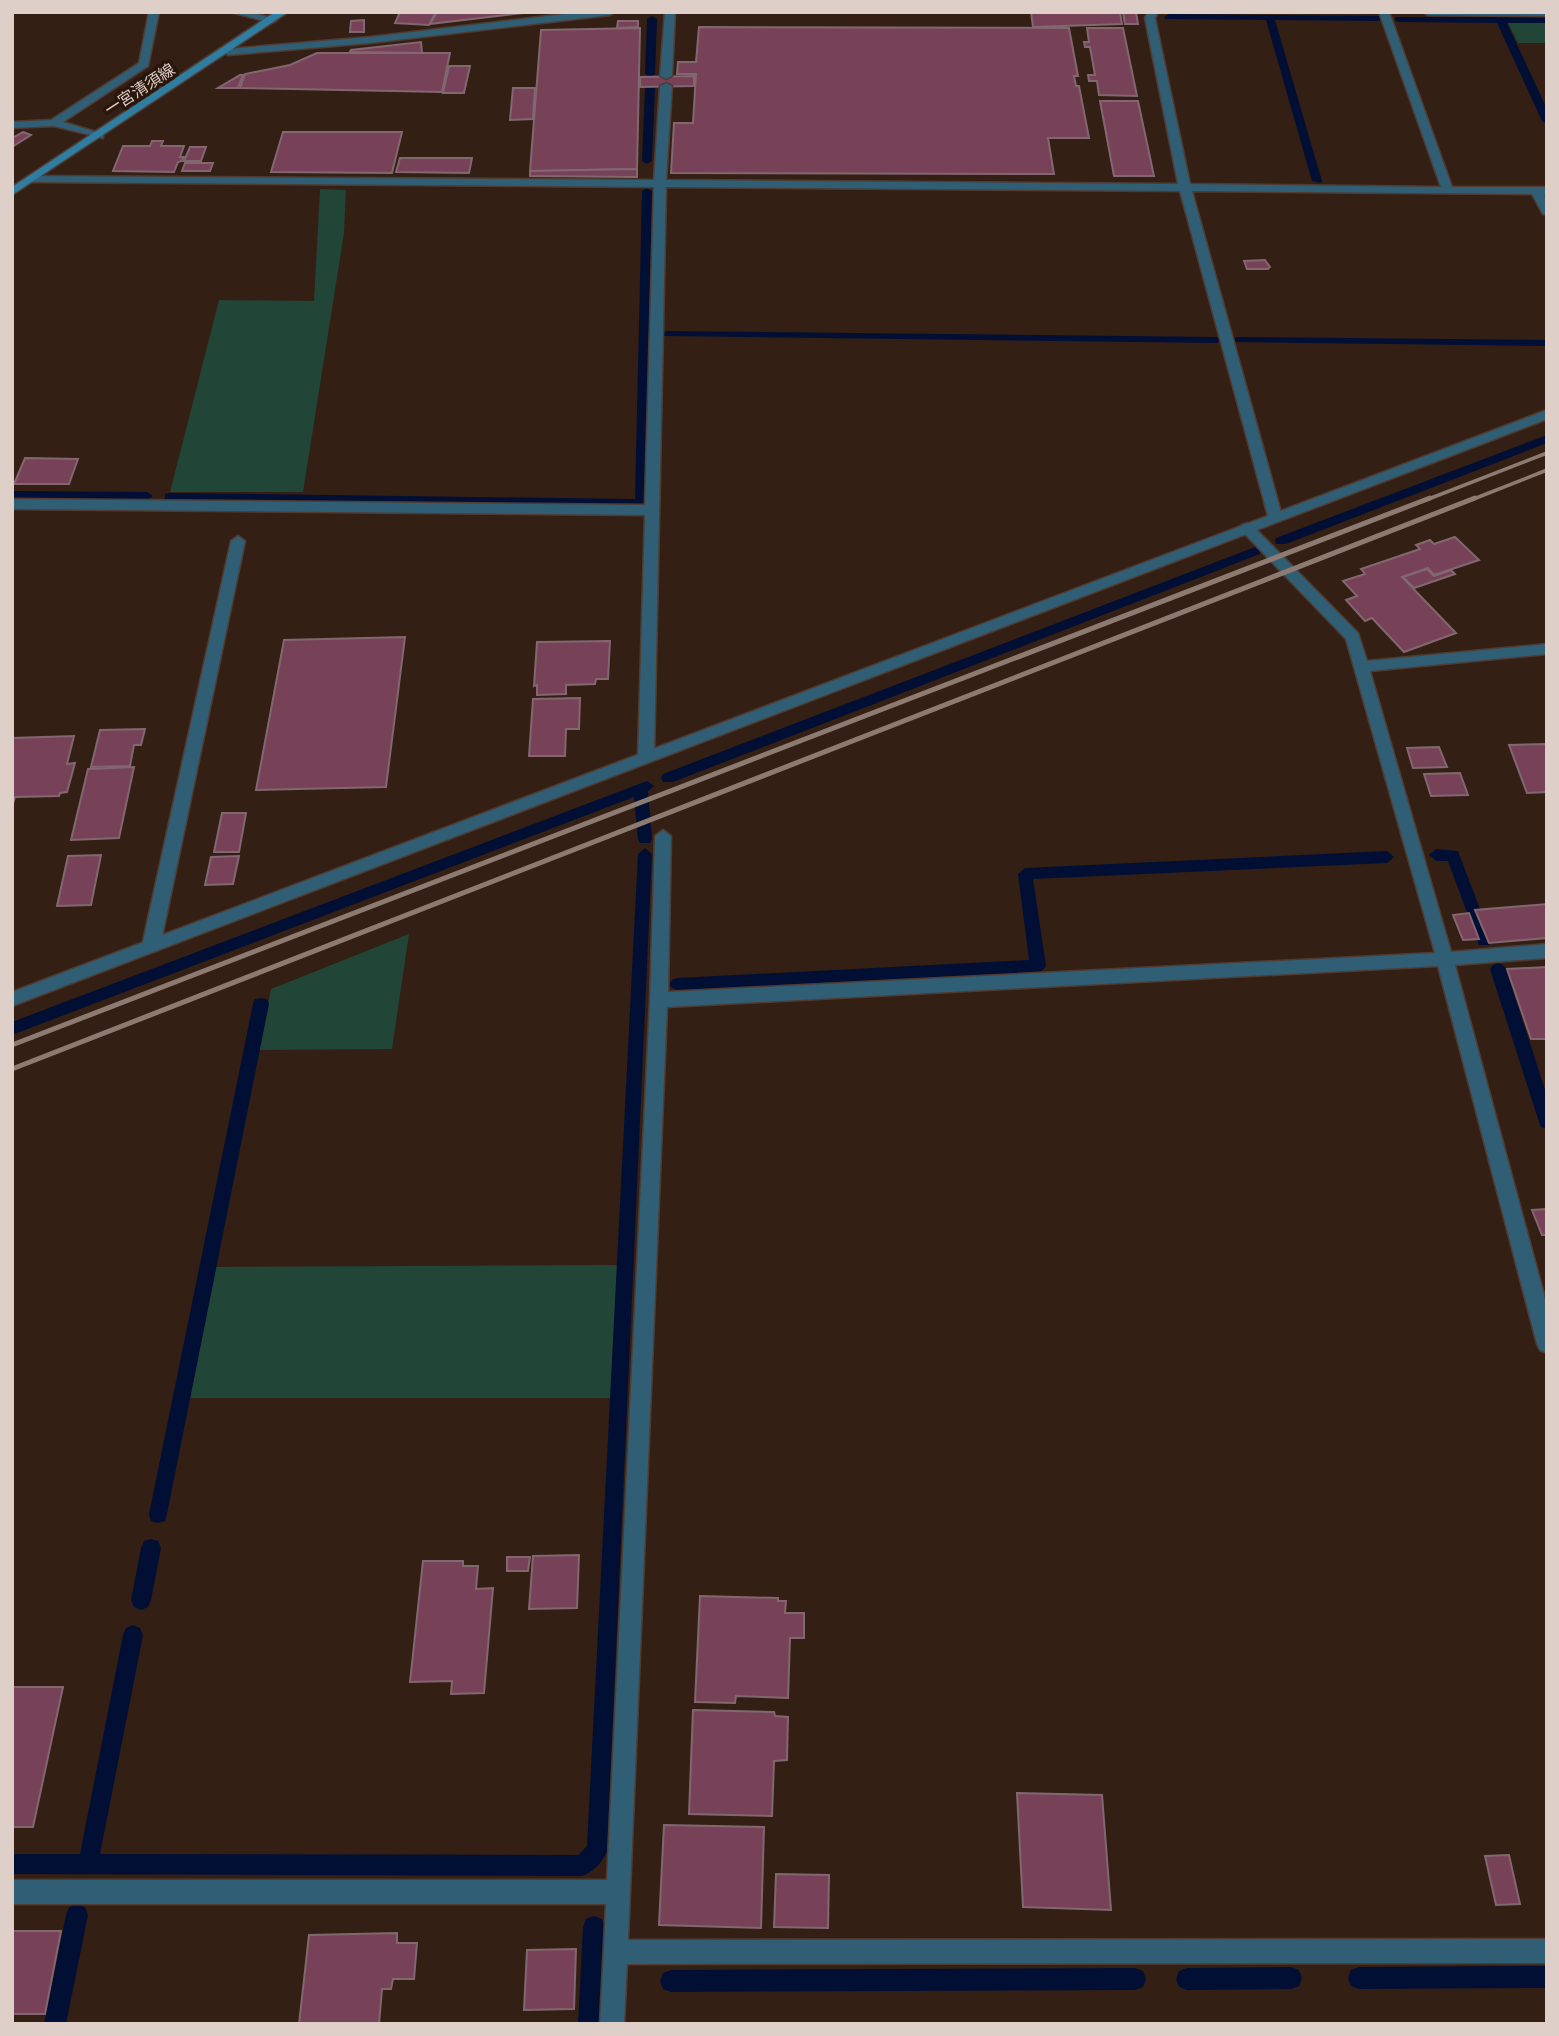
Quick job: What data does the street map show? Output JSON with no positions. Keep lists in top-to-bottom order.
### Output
{
  "streets": {
    "main road": ["一宮清須線"]
  }
}
